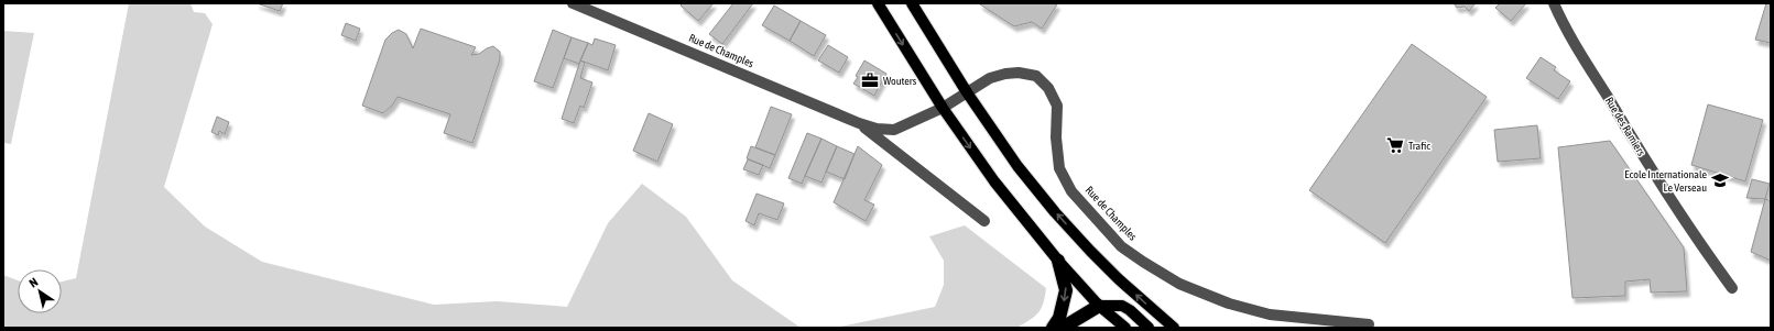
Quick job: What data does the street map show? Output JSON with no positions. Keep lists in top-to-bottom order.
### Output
{
  "streets": {
    "street": ["Rue de Champles", "Rue des Ramiers"]
  },
  "places": {
    "office": ["Wouters"],
    "supermarket": ["Trafic"],
    "school or university": ["Ecole Internationale Le Verseau"]
  },
  "north": "top left"
}
